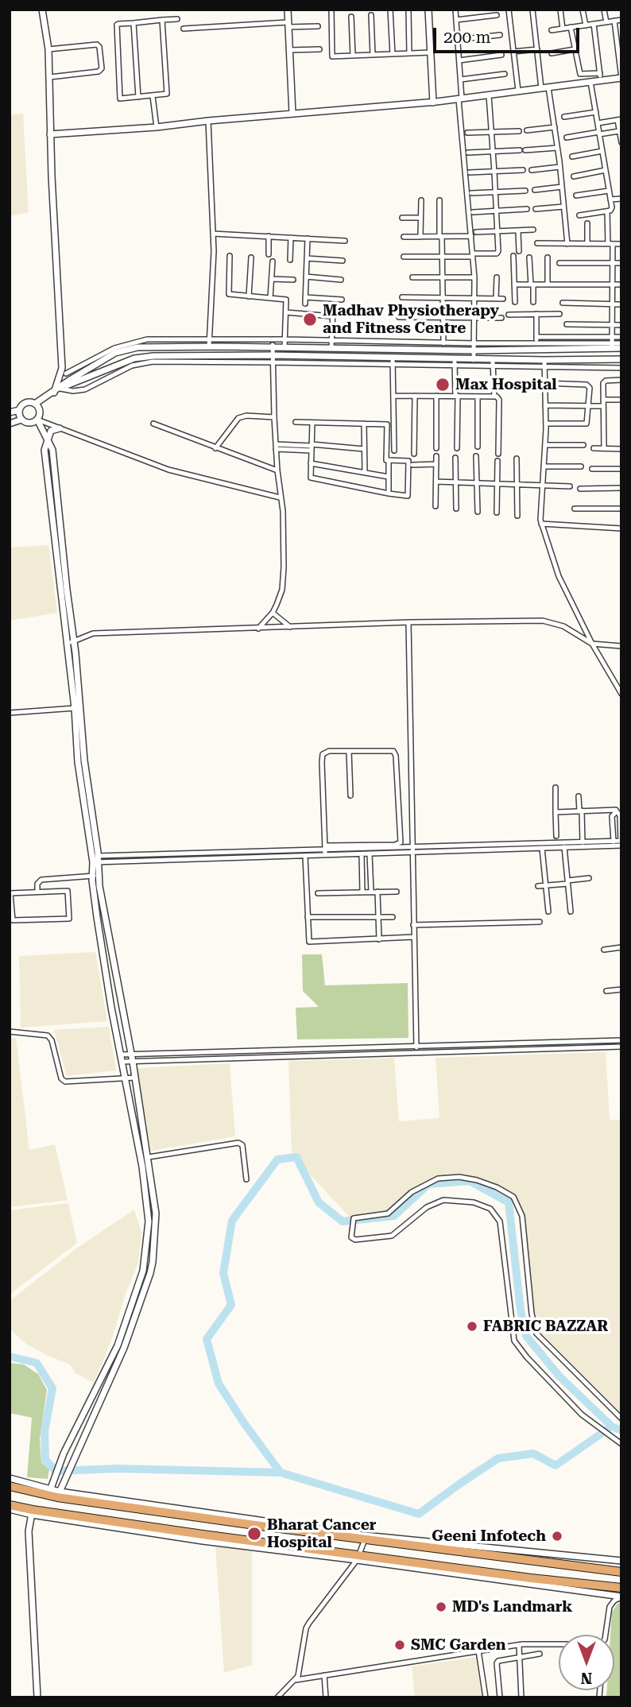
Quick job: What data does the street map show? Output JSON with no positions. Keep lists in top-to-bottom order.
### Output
{
  "places": [
    "Madhav Physiotherapy and Fitness Centre",
    "Max Hospital",
    "FABRIC BAZZAR",
    "Bharat Cancer Hospital",
    "Geeni Infotech",
    "MD's Landmark",
    "SMC Garden"
  ],
  "scale_bar": "200 m",
  "north": "bottom"
}
